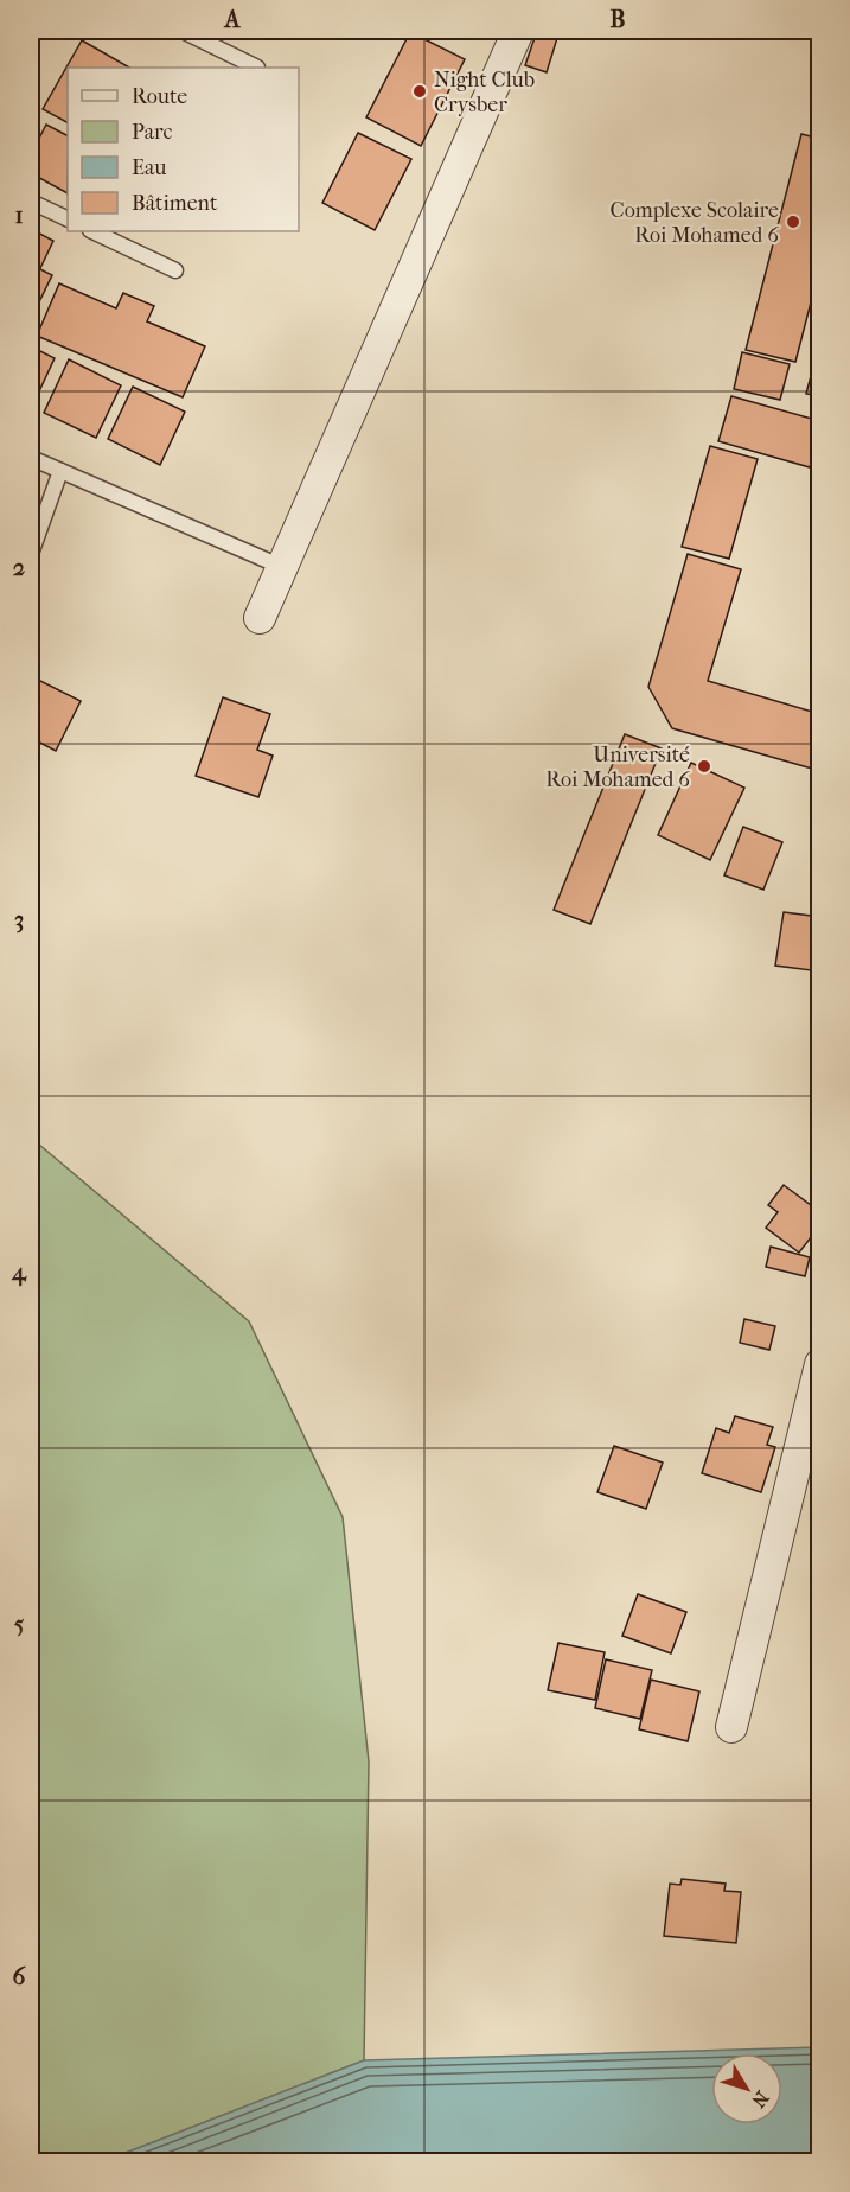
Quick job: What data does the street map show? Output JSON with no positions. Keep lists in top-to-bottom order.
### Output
{
  "places": ["Night Club Crysber", "Complexe Scolaire Roi Mohamed 6", "Université Roi Mohamed 6"],
  "legend": [
    "Route",
    "Parc",
    "Eau",
    "Bâtiment"
  ],
  "north": "bottom right",
  "grid": {
    "columns": ["A", "B"],
    "rows": [
      "1",
      "2",
      "3",
      "4",
      "5",
      "6"
    ]
  }
}
